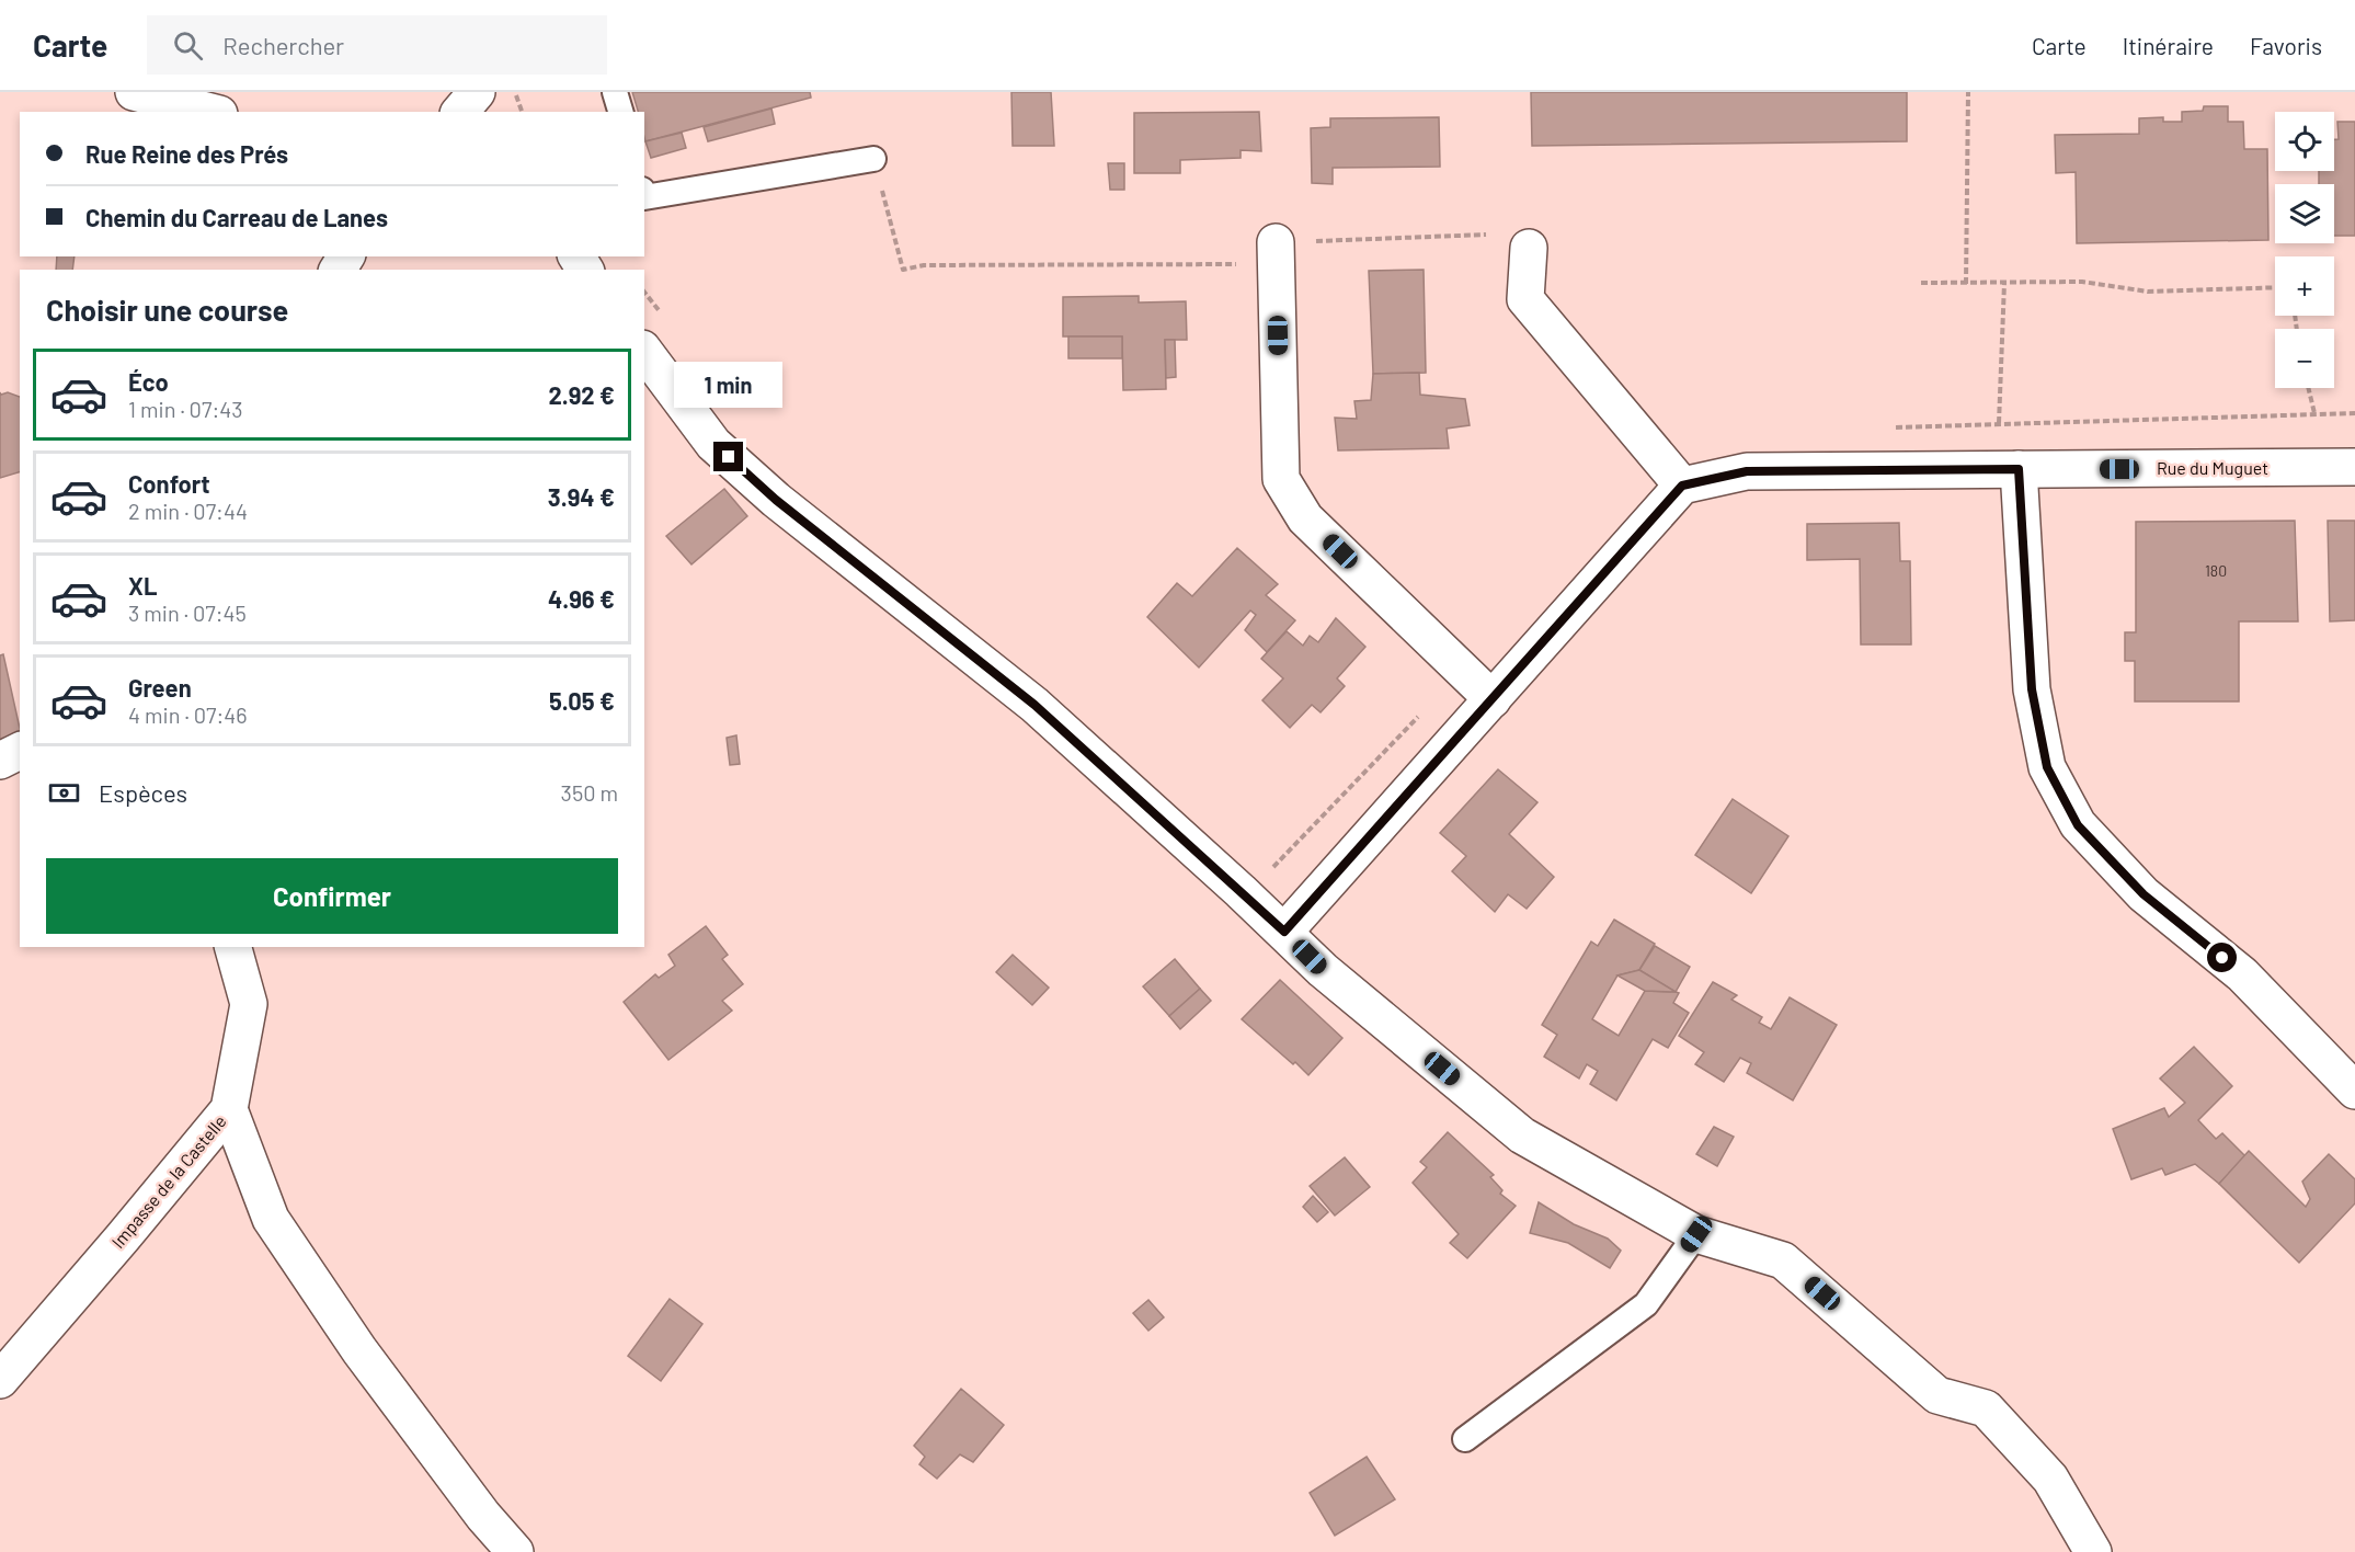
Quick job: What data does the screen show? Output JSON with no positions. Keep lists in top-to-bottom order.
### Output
{
  "streets": {
    "street": ["Rue du Muguet", "Impasse de la Castelle"]
  },
  "house_numbers": ["180"],
  "page": {
    "header": "Carte",
    "search": "Rechercher",
    "nav": ["Carte", "Itinéraire", "Favoris"],
    "map_buttons": ["+", "−"],
    "banner": ["Rue Reine des Prés", "Chemin du Carreau de Lanes"],
    "heading": "Choisir une course",
    "list": [
      {
        "name": "Éco",
        "note": "1 min · 07:43",
        "value": "2.92 €"
      },
      {
        "name": "Confort",
        "note": "2 min · 07:44",
        "value": "3.94 €"
      },
      {
        "name": "XL",
        "note": "3 min · 07:45",
        "value": "4.96 €"
      },
      {
        "name": "Green",
        "note": "4 min · 07:46",
        "value": "5.05 €"
      }
    ],
    "bubble": "1 min",
    "pay": ["Espèces", "350 m"],
    "buttons": "Confirmer"
  }
}
